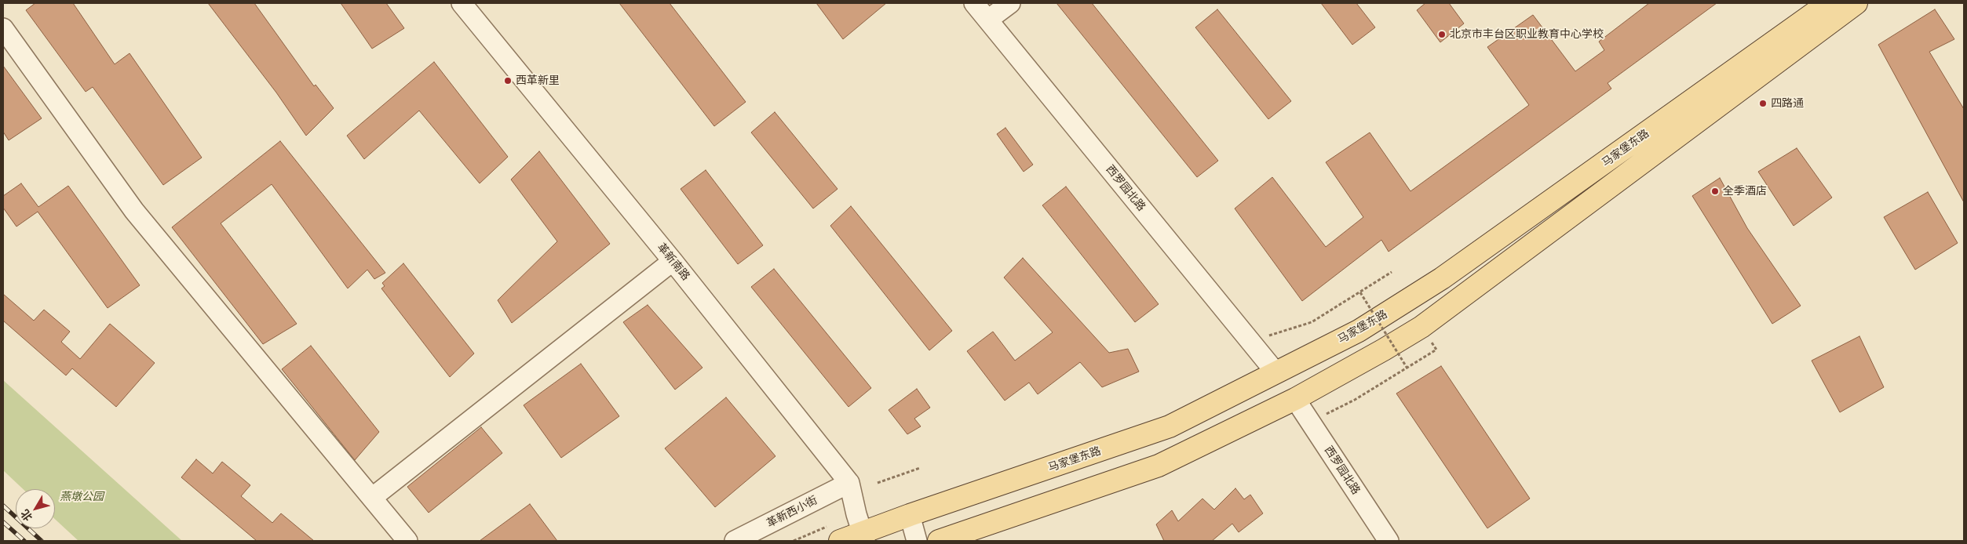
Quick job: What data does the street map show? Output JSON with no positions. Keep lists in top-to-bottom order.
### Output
{
  "streets": {
    "main road": ["马家堡东路"],
    "street": ["西罗园北路", "革新南路", "革新西小街"]
  },
  "crossings": [
    ["马家堡东路", "西罗园北路"],
    ["马家堡东路", "革新南路"],
    ["革新南路", "革新西小街"]
  ],
  "parks": ["燕墩公园"],
  "places": [
    "北京市丰台区职业教育中心学校",
    "西革新里",
    "四路通",
    "全季酒店"
  ],
  "north": "bottom left"
}
